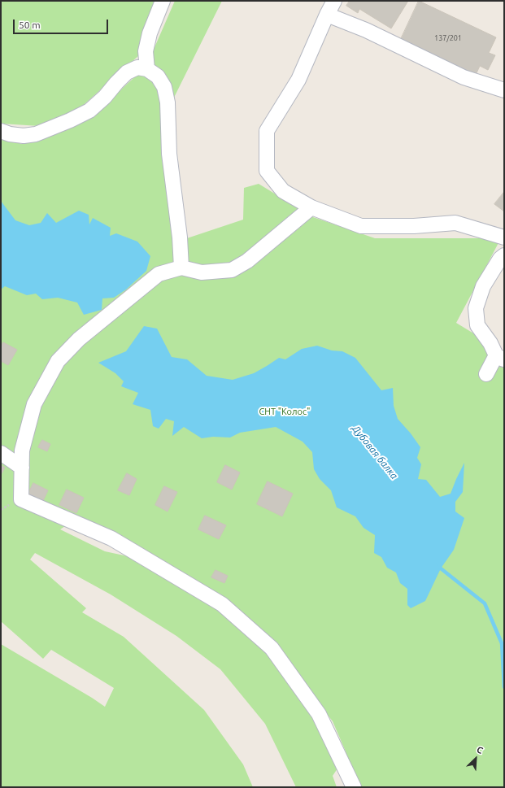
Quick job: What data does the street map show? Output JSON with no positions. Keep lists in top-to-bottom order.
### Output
{
  "water": ["Дубовая балка"],
  "parks": ["СНТ \"Колос\""],
  "house_numbers": ["137/201"],
  "scale_bar": "50 m",
  "north": "top right"
}
